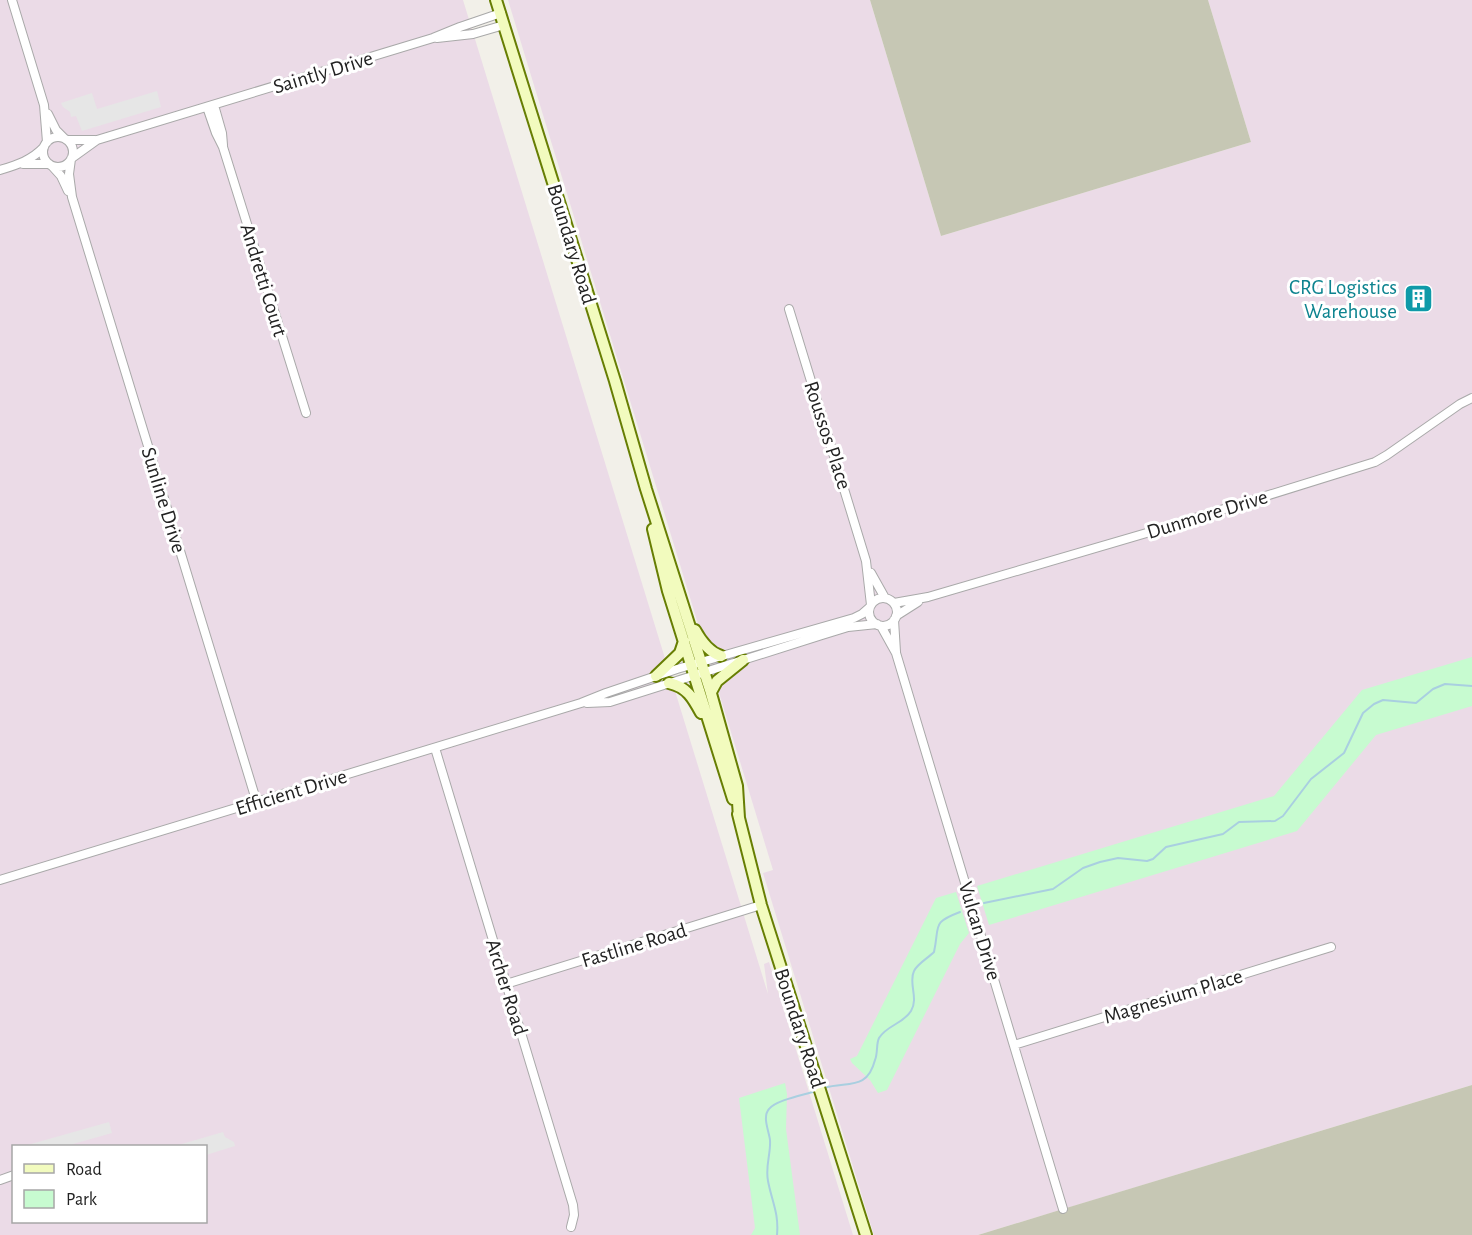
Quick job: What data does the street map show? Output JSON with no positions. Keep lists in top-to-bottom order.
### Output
{
  "streets": {
    "main road": ["Boundary Road"],
    "street": [
      "Saintly Drive",
      "Andretti Court",
      "Roussos Place",
      "Sunline Drive",
      "Dunmore Drive",
      "Efficient Drive",
      "Vulcan Drive",
      "Fastline Road",
      "Archer Road",
      "Magnesium Place"
    ]
  },
  "crossings": [
    ["Saintly Drive", "Boundary Road"],
    ["Saintly Drive", "Andretti Court"],
    ["Saintly Drive", "Sunline Drive"],
    ["Boundary Road", "Efficient Drive"],
    ["Boundary Road", "Fastline Road"],
    ["Roussos Place", "Dunmore Drive"],
    ["Roussos Place", "Vulcan Drive"],
    ["Sunline Drive", "Efficient Drive"],
    ["Dunmore Drive", "Vulcan Drive"],
    ["Efficient Drive", "Archer Road"],
    ["Vulcan Drive", "Magnesium Place"],
    ["Fastline Road", "Archer Road"]
  ],
  "places": {
    "building": ["CRG Logistics Warehouse"]
  },
  "legend": ["Road", "Park"]
}
